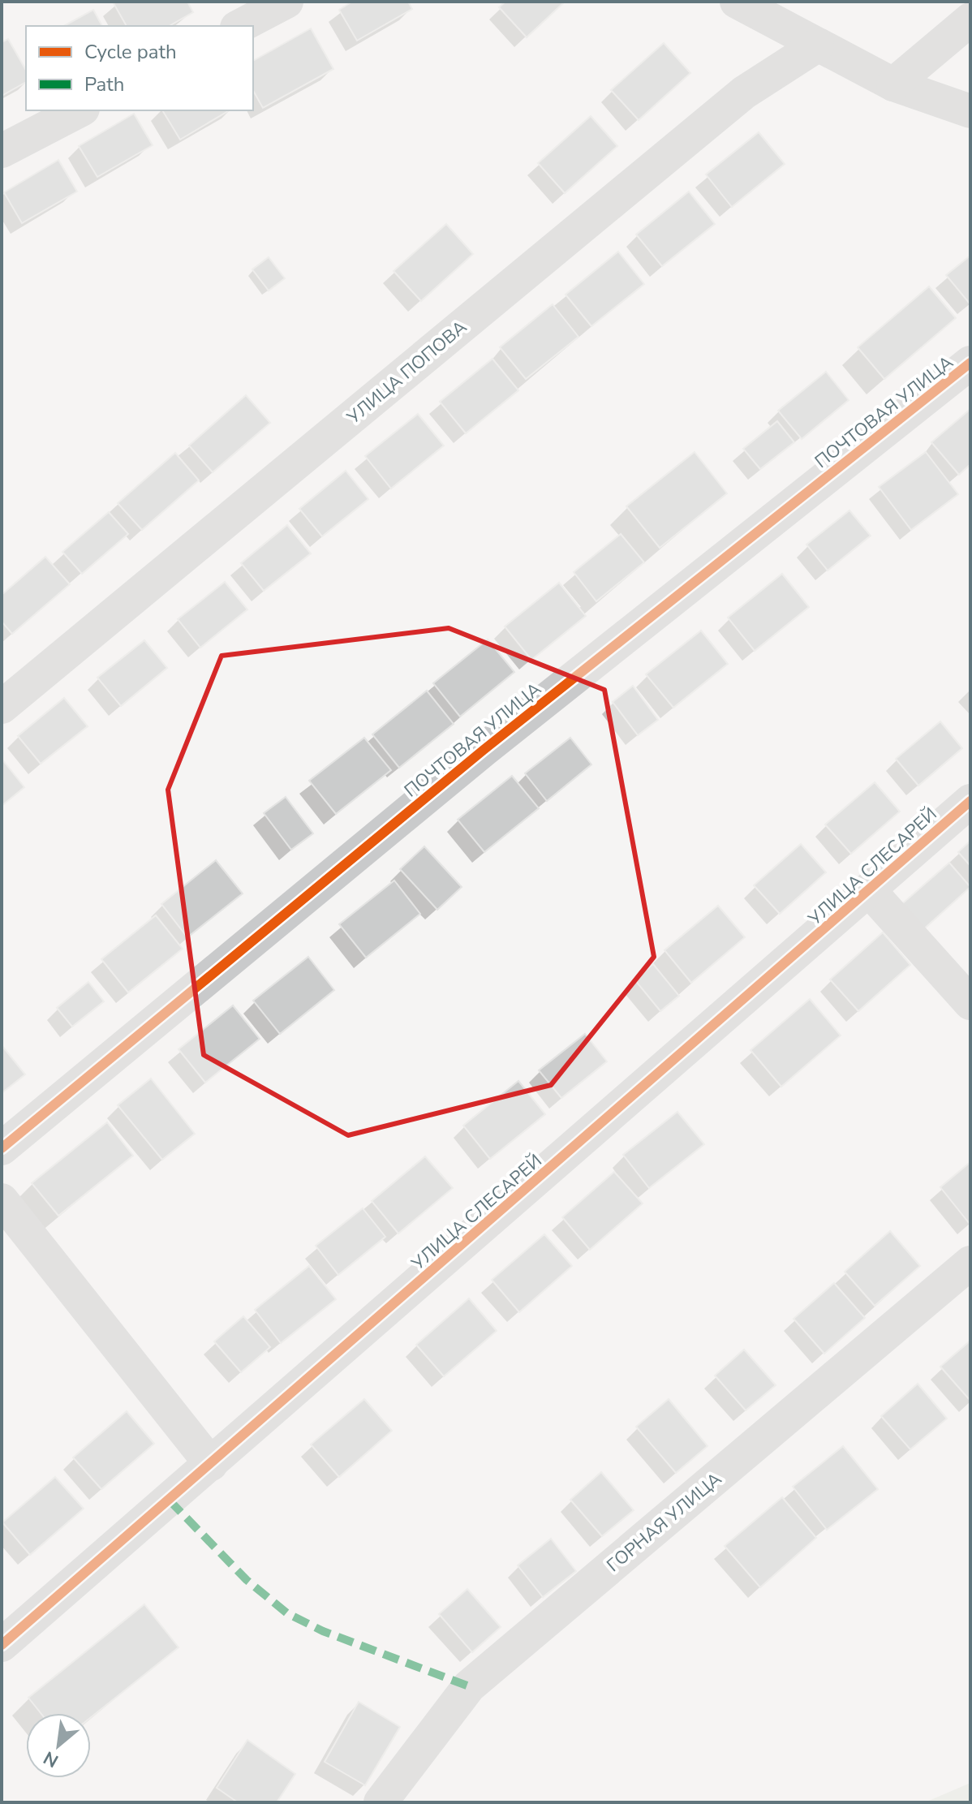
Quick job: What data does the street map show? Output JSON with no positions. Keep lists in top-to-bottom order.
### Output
{
  "streets": {
    "street": [
      "УЛИЦА ПОПОВА",
      "ПОЧТОВАЯ УЛИЦА",
      "УЛИЦА СЛЕСАРЕЙ",
      "ГОРНАЯ УЛИЦА"
    ]
  },
  "legend": ["Cycle path", "Path"],
  "north": "bottom left"
}
